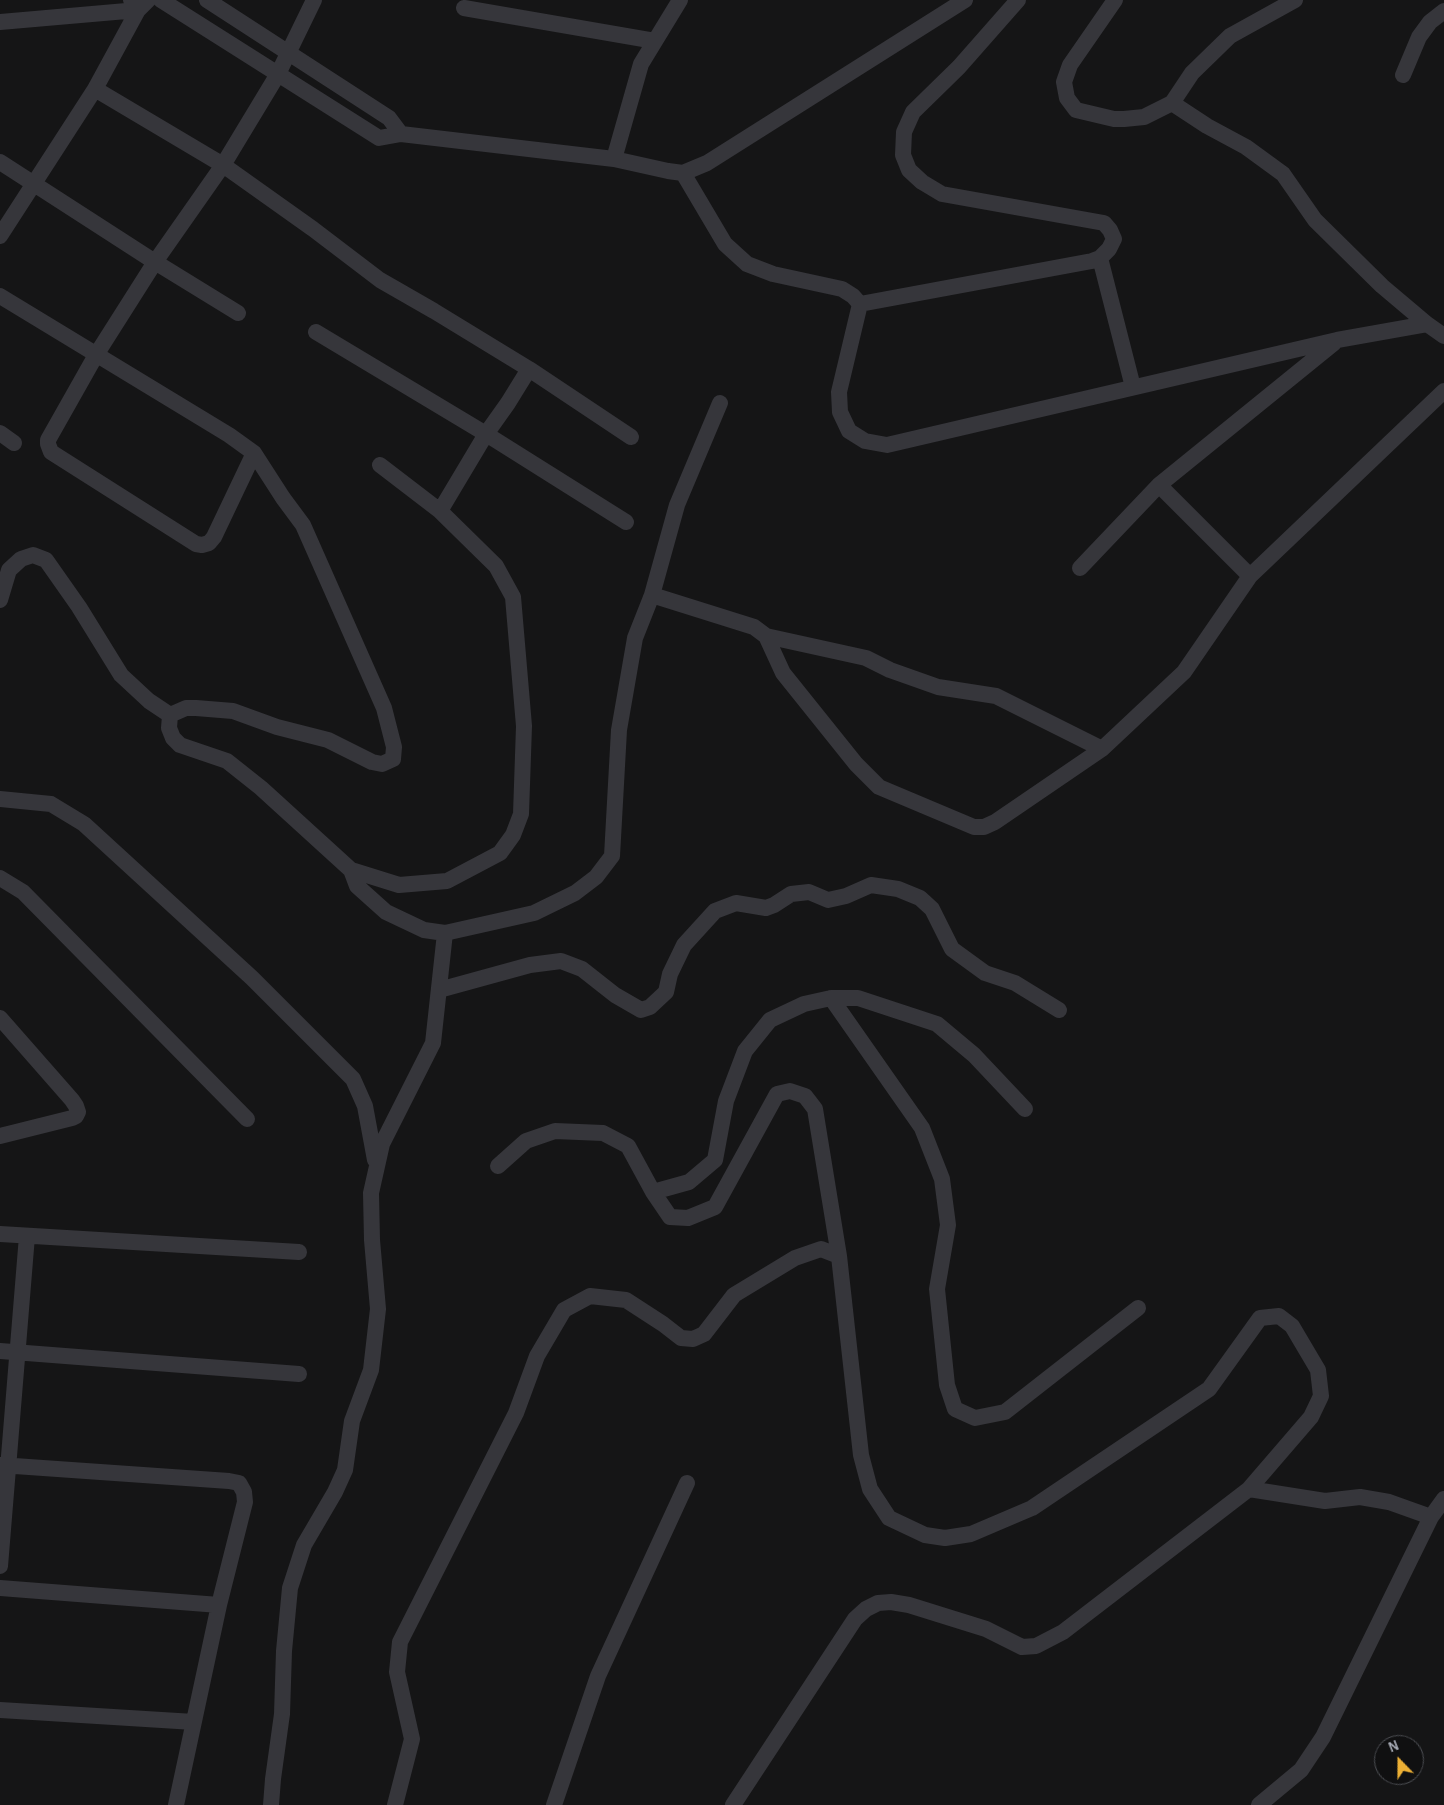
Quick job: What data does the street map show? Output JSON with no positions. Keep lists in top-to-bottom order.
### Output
{
  "north": "top"
}
